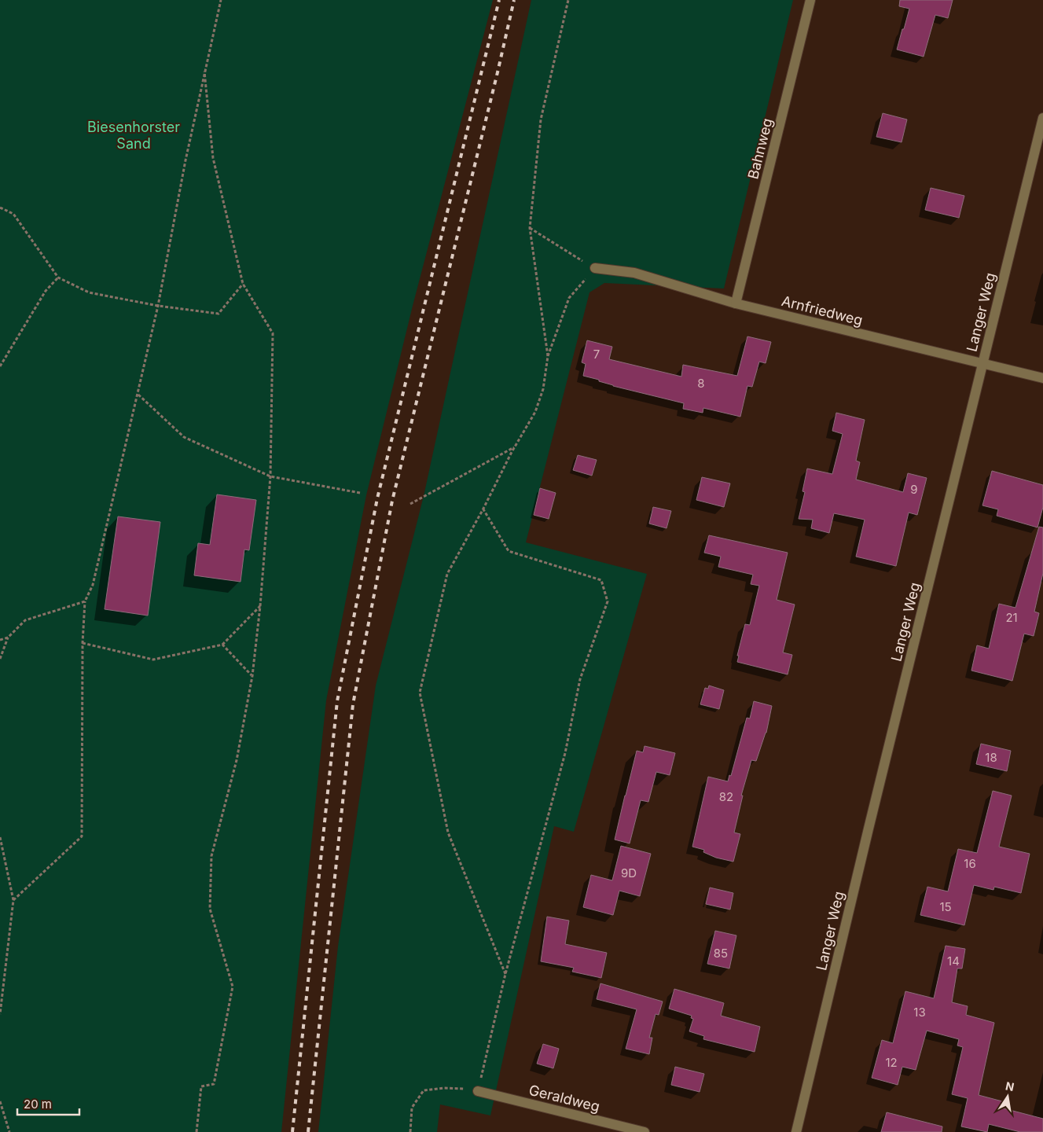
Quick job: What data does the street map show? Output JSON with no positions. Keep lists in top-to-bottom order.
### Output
{
  "streets": {
    "street": [
      "Bahnweg",
      "Arnfriedweg",
      "Langer Weg",
      "Geraldweg"
    ]
  },
  "crossings": [
    ["Bahnweg", "Arnfriedweg"],
    ["Arnfriedweg", "Langer Weg"]
  ],
  "parks": ["Biesenhorster Sand"],
  "house_numbers": [
    "7",
    "8",
    "9",
    "21",
    "18",
    "82",
    "16",
    "9D",
    "15",
    "85",
    "14",
    "13",
    "12"
  ],
  "scale_bar": "20 m",
  "north": "top"
}
